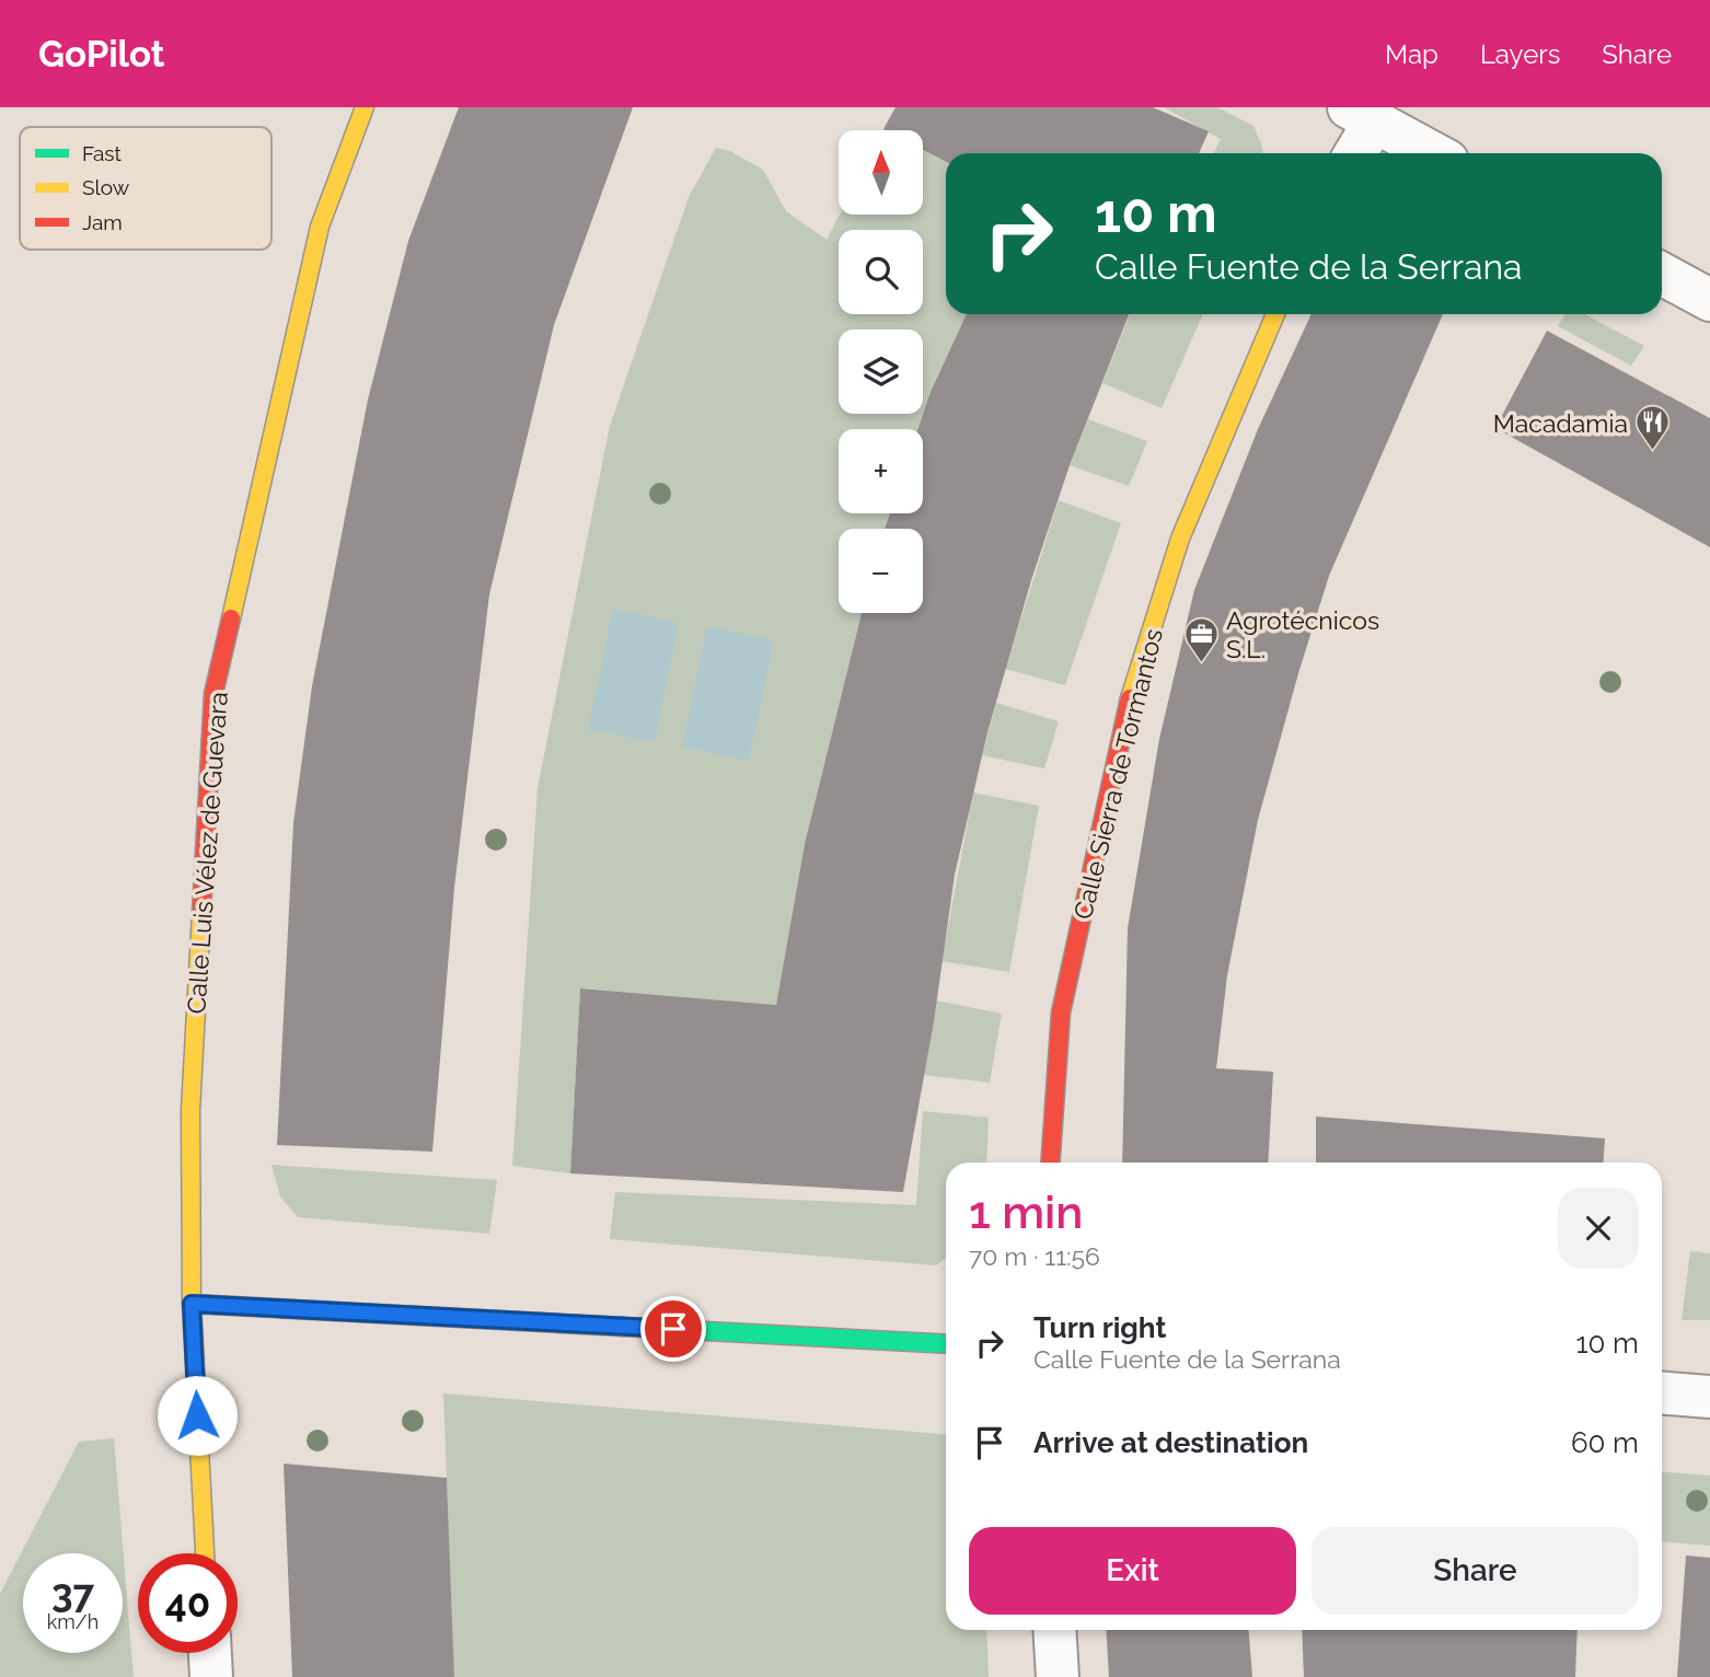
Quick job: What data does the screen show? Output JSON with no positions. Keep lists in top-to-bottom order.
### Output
{
  "streets": {
    "street": ["Calle Sierra de Tormantos", "Calle Luis Vélez de Guevara"]
  },
  "places": {
    "restaurant": ["Macadamia"],
    "office": ["Agrotécnicos S.L."]
  },
  "legend": ["Fast", "Slow", "Jam"],
  "north": "top",
  "page": {
    "header": "GoPilot",
    "nav": ["Map", "Layers", "Share"],
    "map_buttons": ["+", "−"],
    "turn": ["10 m", "Calle Fuente de la Serrana"],
    "heading": ["1 min", "70 m · 11:56"],
    "list": [
      {
        "name": "Turn right",
        "note": "Calle Fuente de la Serrana",
        "value": "10 m"
      },
      {
        "name": "Arrive at destination",
        "value": "60 m"
      }
    ],
    "buttons": ["Exit", "Share"],
    "speed": "37 km/h",
    "limit": "40"
  }
}
